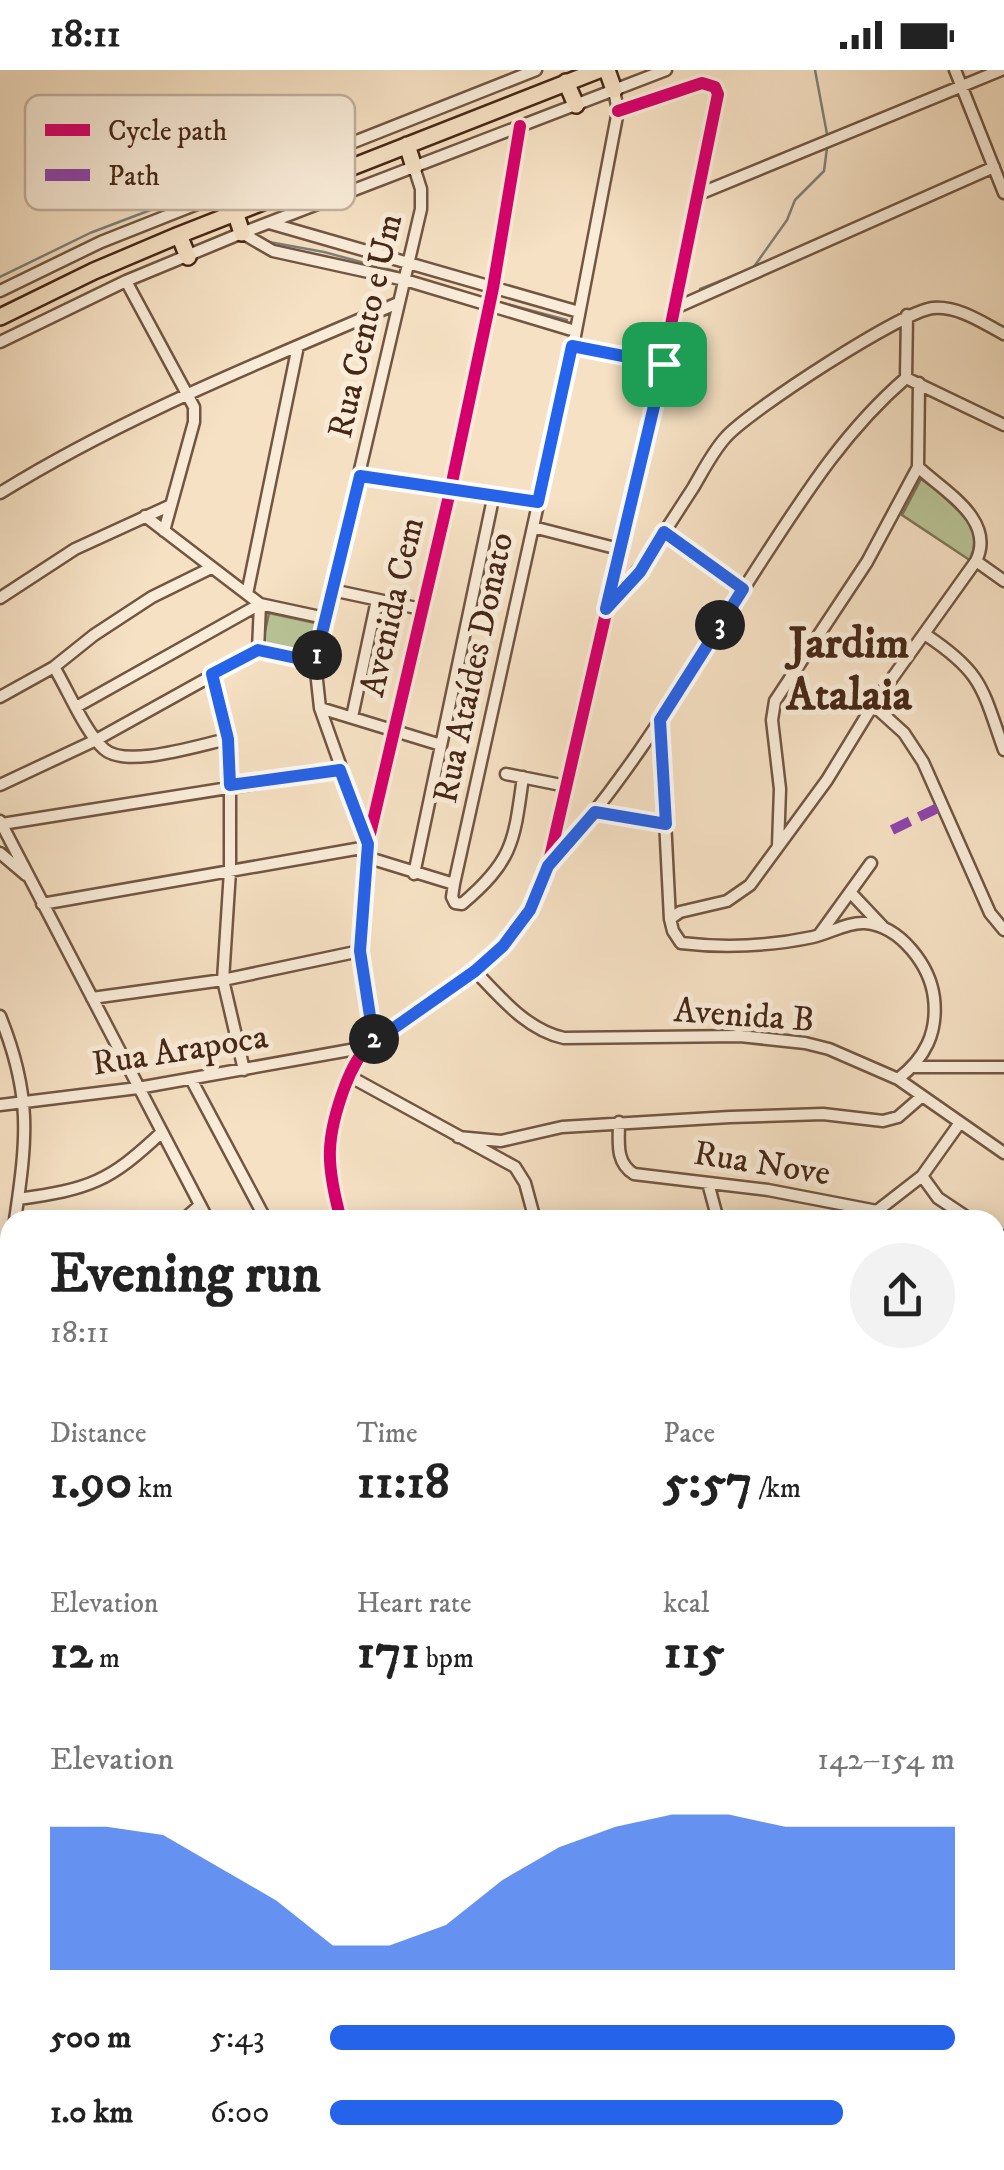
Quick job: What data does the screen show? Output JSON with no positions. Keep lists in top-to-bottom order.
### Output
{
  "streets": {
    "street": [
      "Rua Cento e Um",
      "Avenida Cem",
      "Rua Ataídes Donato",
      "Avenida B",
      "Rua Arapoca",
      "Rua Nove"
    ]
  },
  "crossings": [
    ["Rua Cento e Um", "Avenida Cem"],
    ["Avenida Cem", "Rua Arapoca"]
  ],
  "districts": ["Jardim Atalaia"],
  "legend": ["Cycle path", "Path"],
  "page": {
    "status": "18:11",
    "pins": ["3", "1", "2"],
    "heading": ["Evening run", "18:11"],
    "stats": [
      ["Distance", "1.90 km"],
      ["Time", "11:18"],
      ["Pace", "5:57 /km"],
      ["Elevation", "12 m"],
      ["Heart rate", "171 bpm"],
      ["kcal", "115"]
    ],
    "chart": ["Elevation", "142–154 m"],
    "list": [
      {
        "name": "500 m",
        "note": "5:43"
      },
      {
        "name": "1.0 km",
        "note": "6:00"
      }
    ]
  }
}
